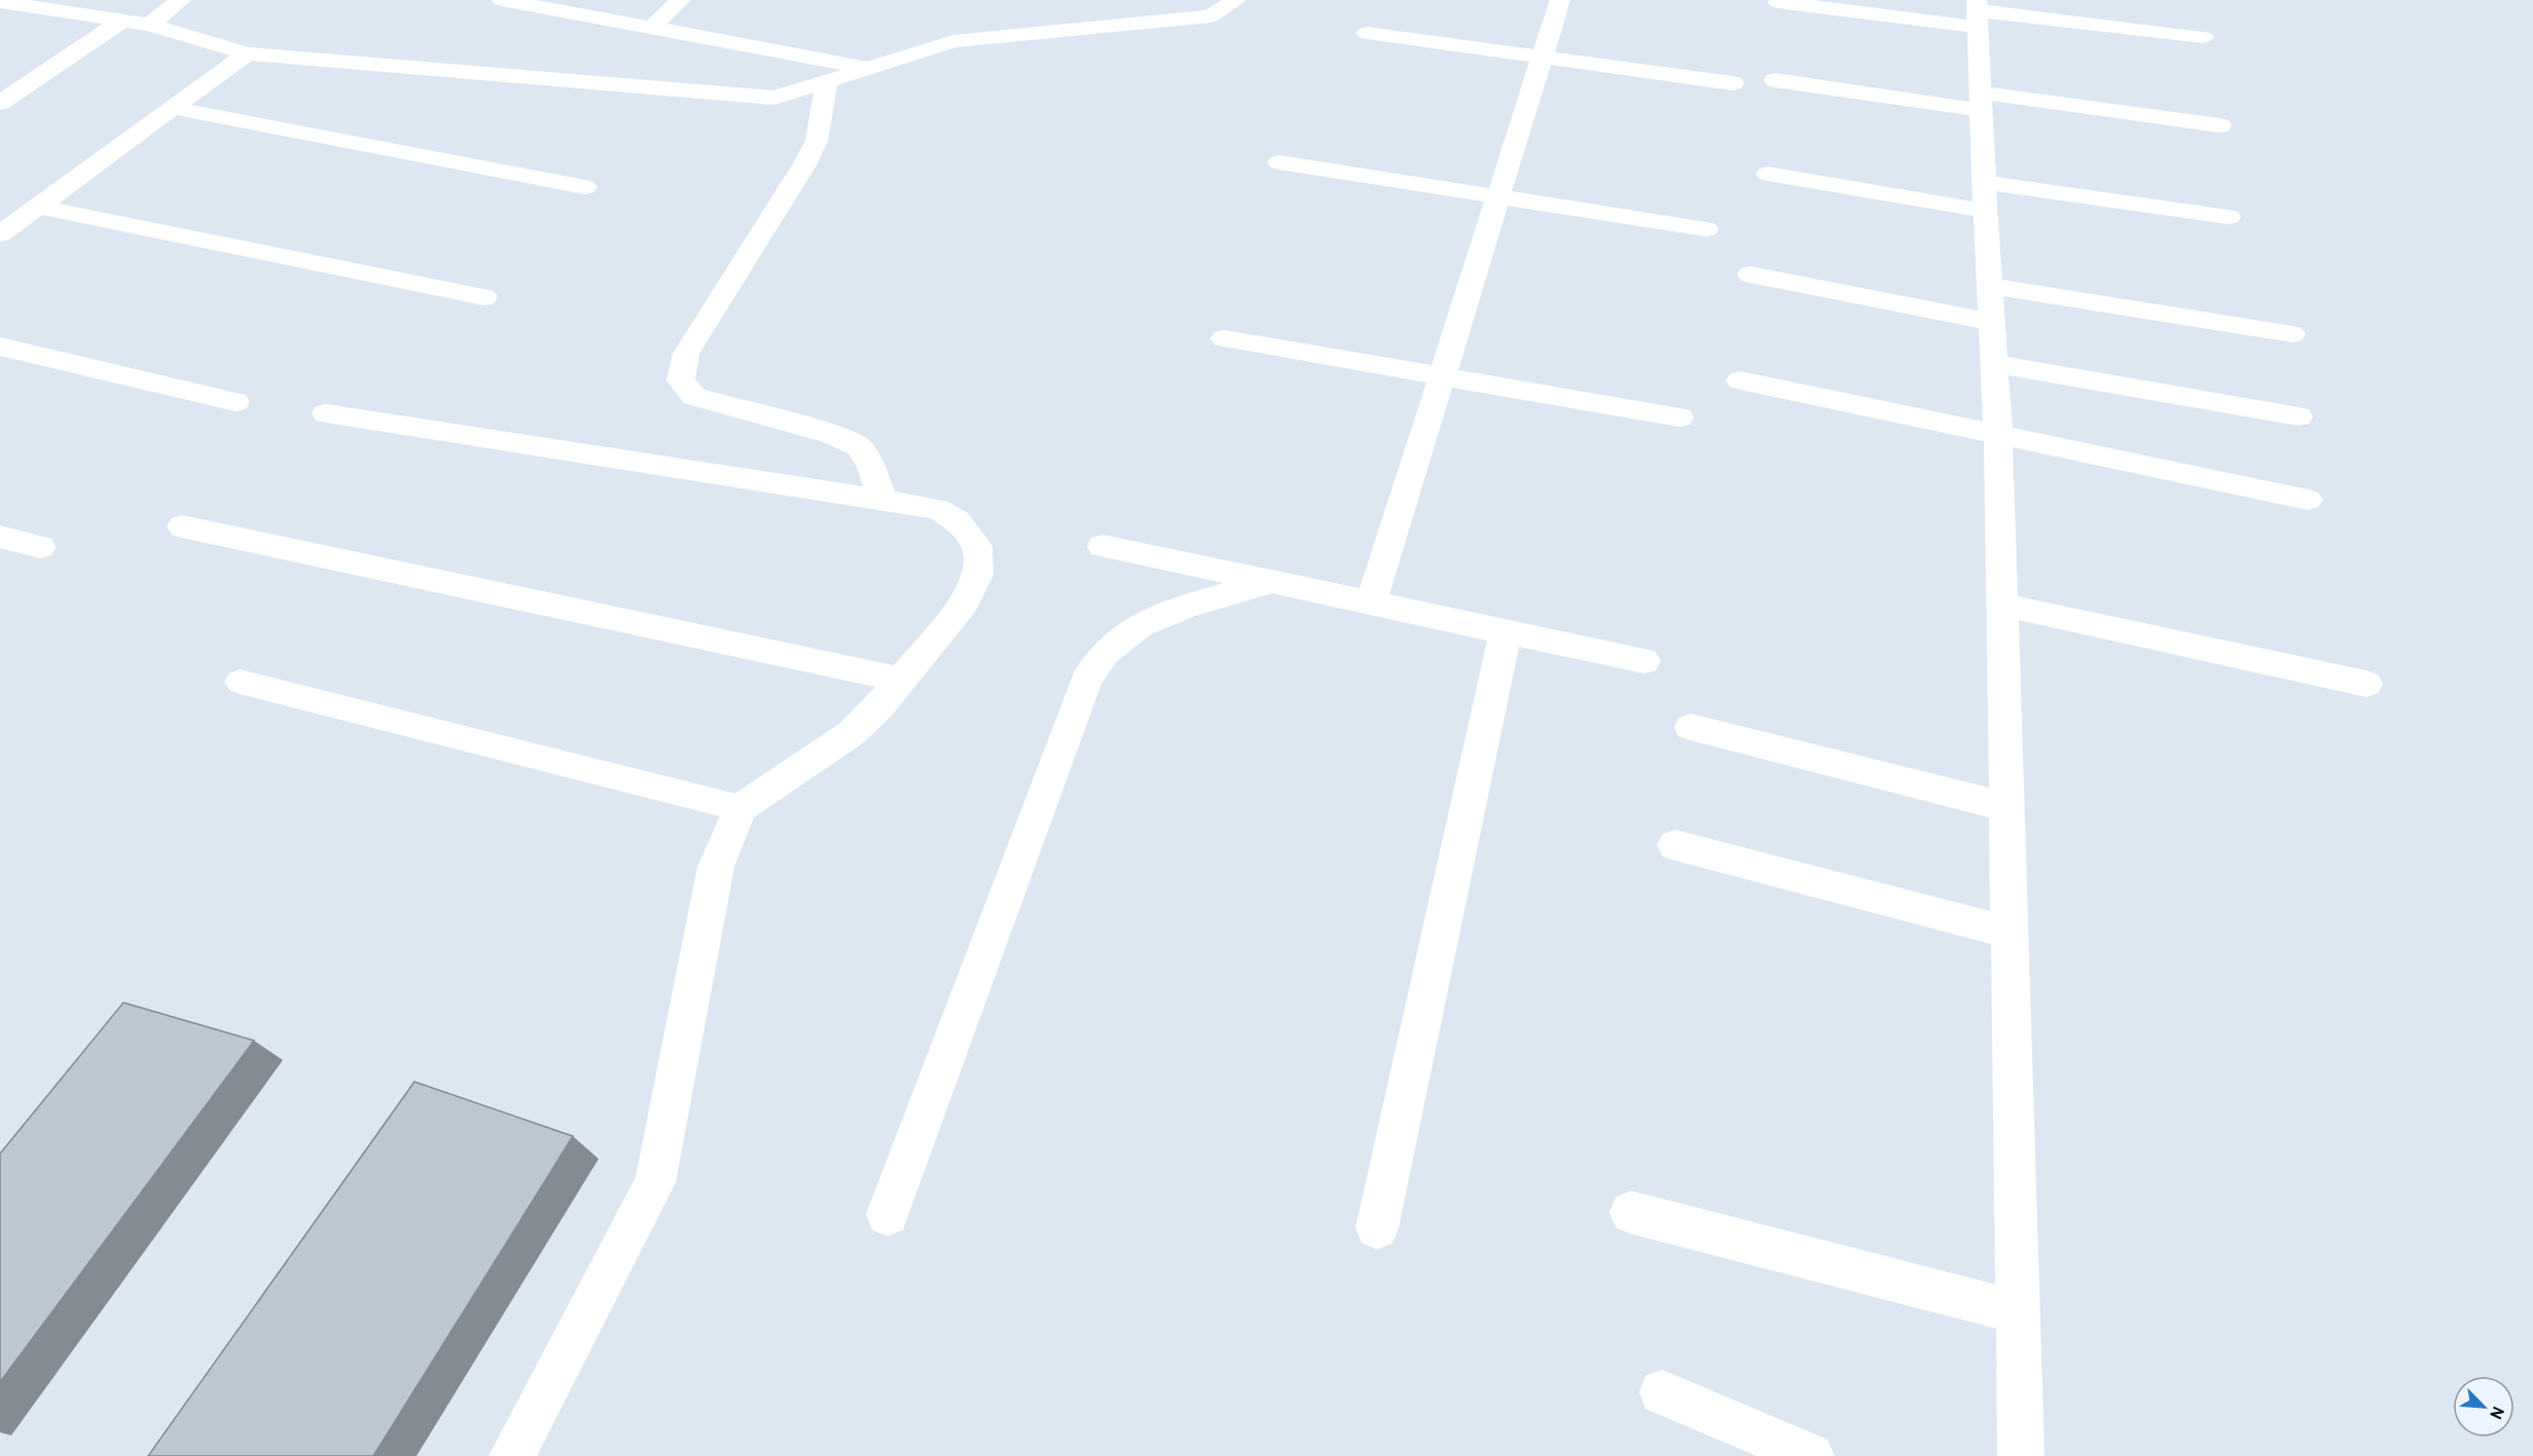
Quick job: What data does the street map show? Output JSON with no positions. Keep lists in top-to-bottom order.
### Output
{
  "north": "bottom right"
}
